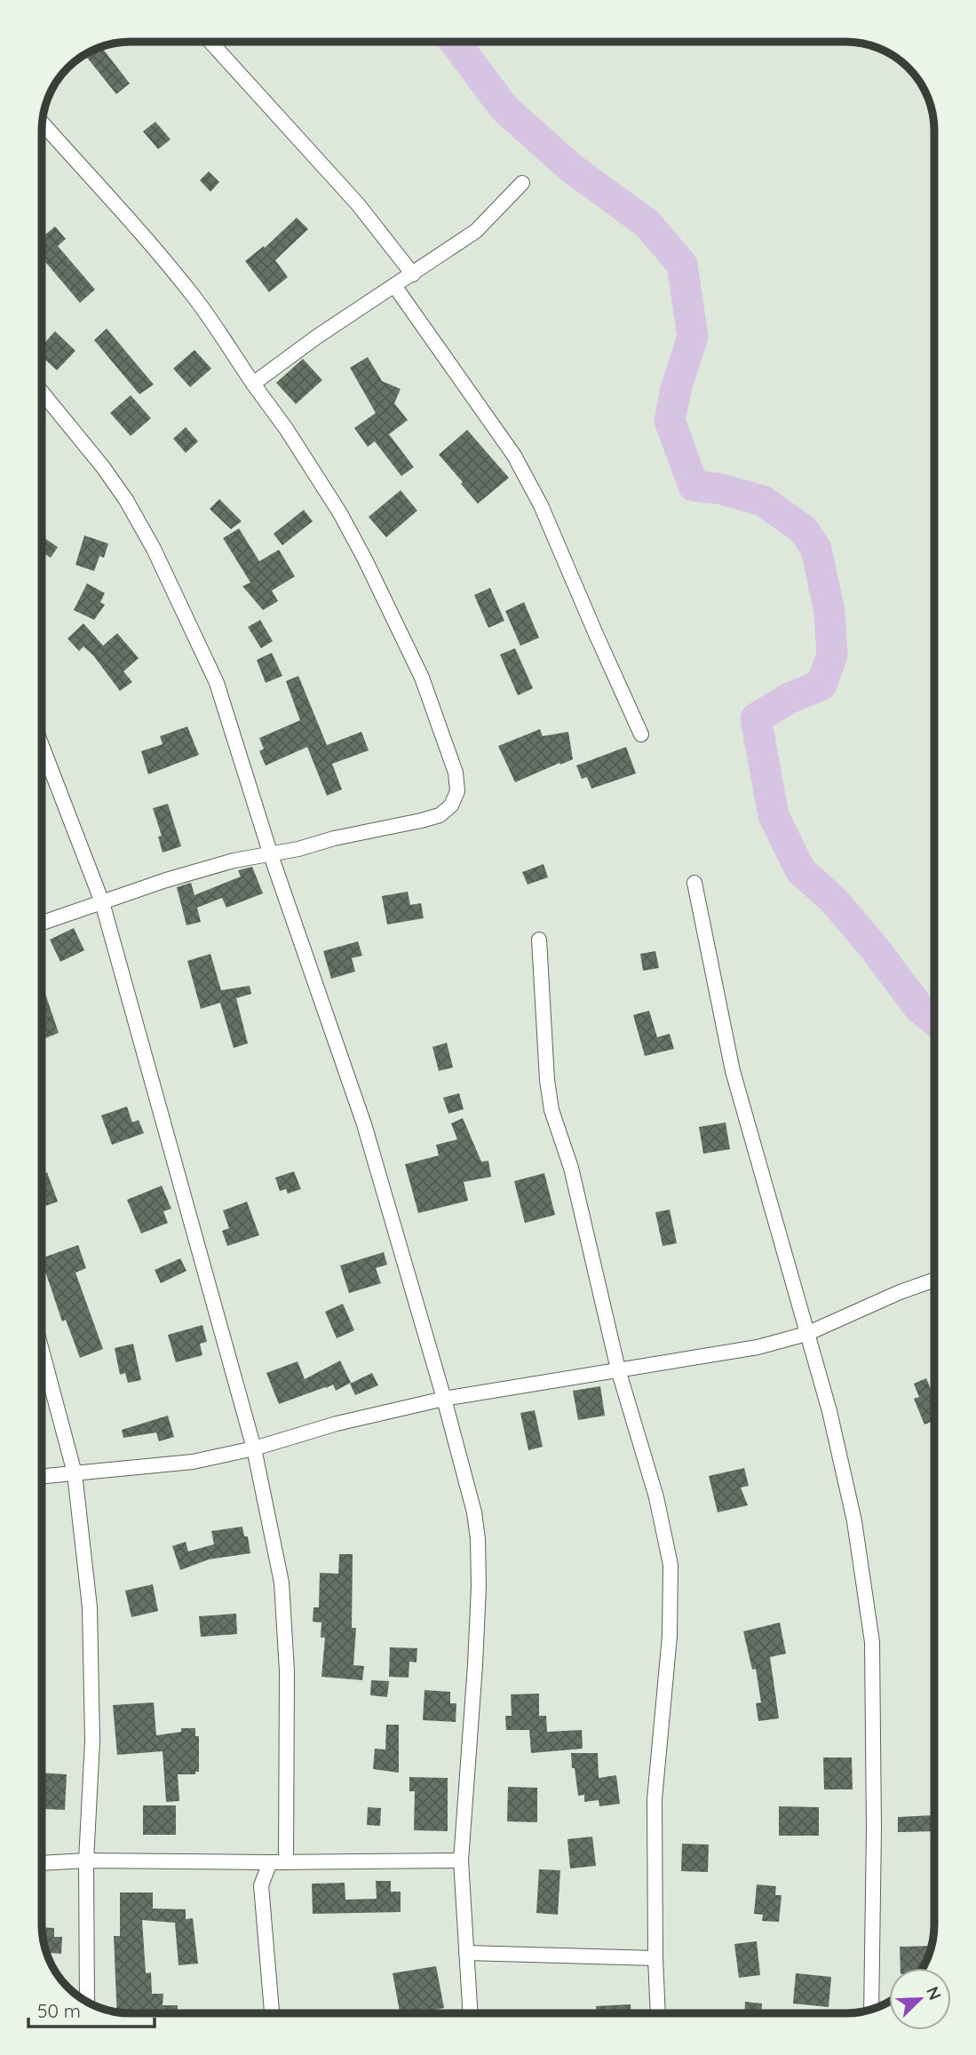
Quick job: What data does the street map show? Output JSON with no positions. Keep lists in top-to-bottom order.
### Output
{
  "scale_bar": "50 m",
  "north": "top right"
}
